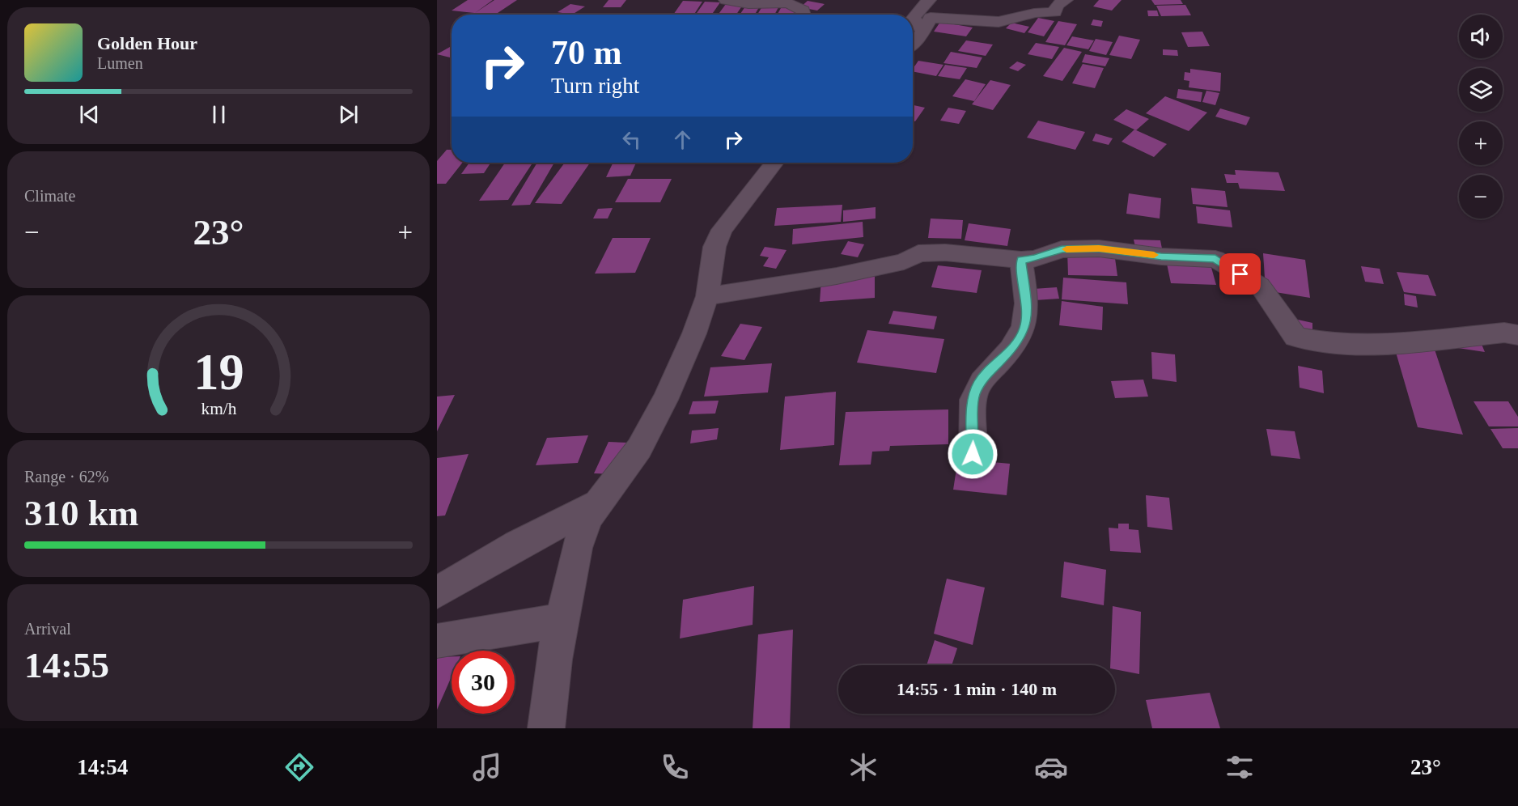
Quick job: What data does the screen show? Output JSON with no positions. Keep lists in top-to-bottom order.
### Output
{
  "page": {
    "map_buttons": ["+", "−"],
    "turn": ["70 m", "Turn right"],
    "song": ["Golden Hour", "Lumen"],
    "tile": [
      "Climate",
      ["Range · 62%", "310 km"],
      ["Arrival", "14:55"]
    ],
    "heat": ["−", "23°", "+"],
    "limit": "30",
    "trip": "14:55 · 1 min · 140 m",
    "tabs": ["14:54", "23°"],
    "gauge": ["19", "km/h"]
  }
}
